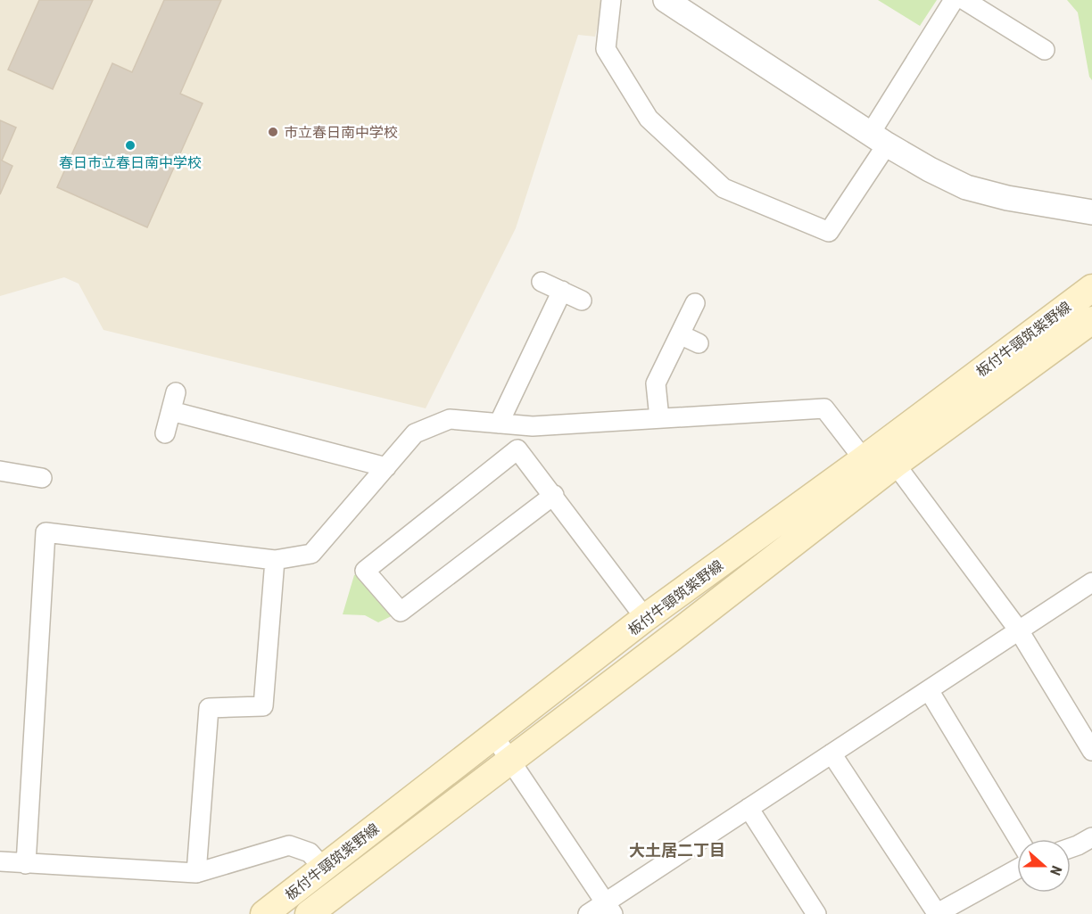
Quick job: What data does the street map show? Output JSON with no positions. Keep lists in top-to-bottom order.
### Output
{
  "streets": {
    "main road": ["板付牛頸筑紫野線"]
  },
  "districts": ["大土居二丁目"],
  "places": ["市立春日南中学校", "春日市立春日南中学校"],
  "north": "right"
}
